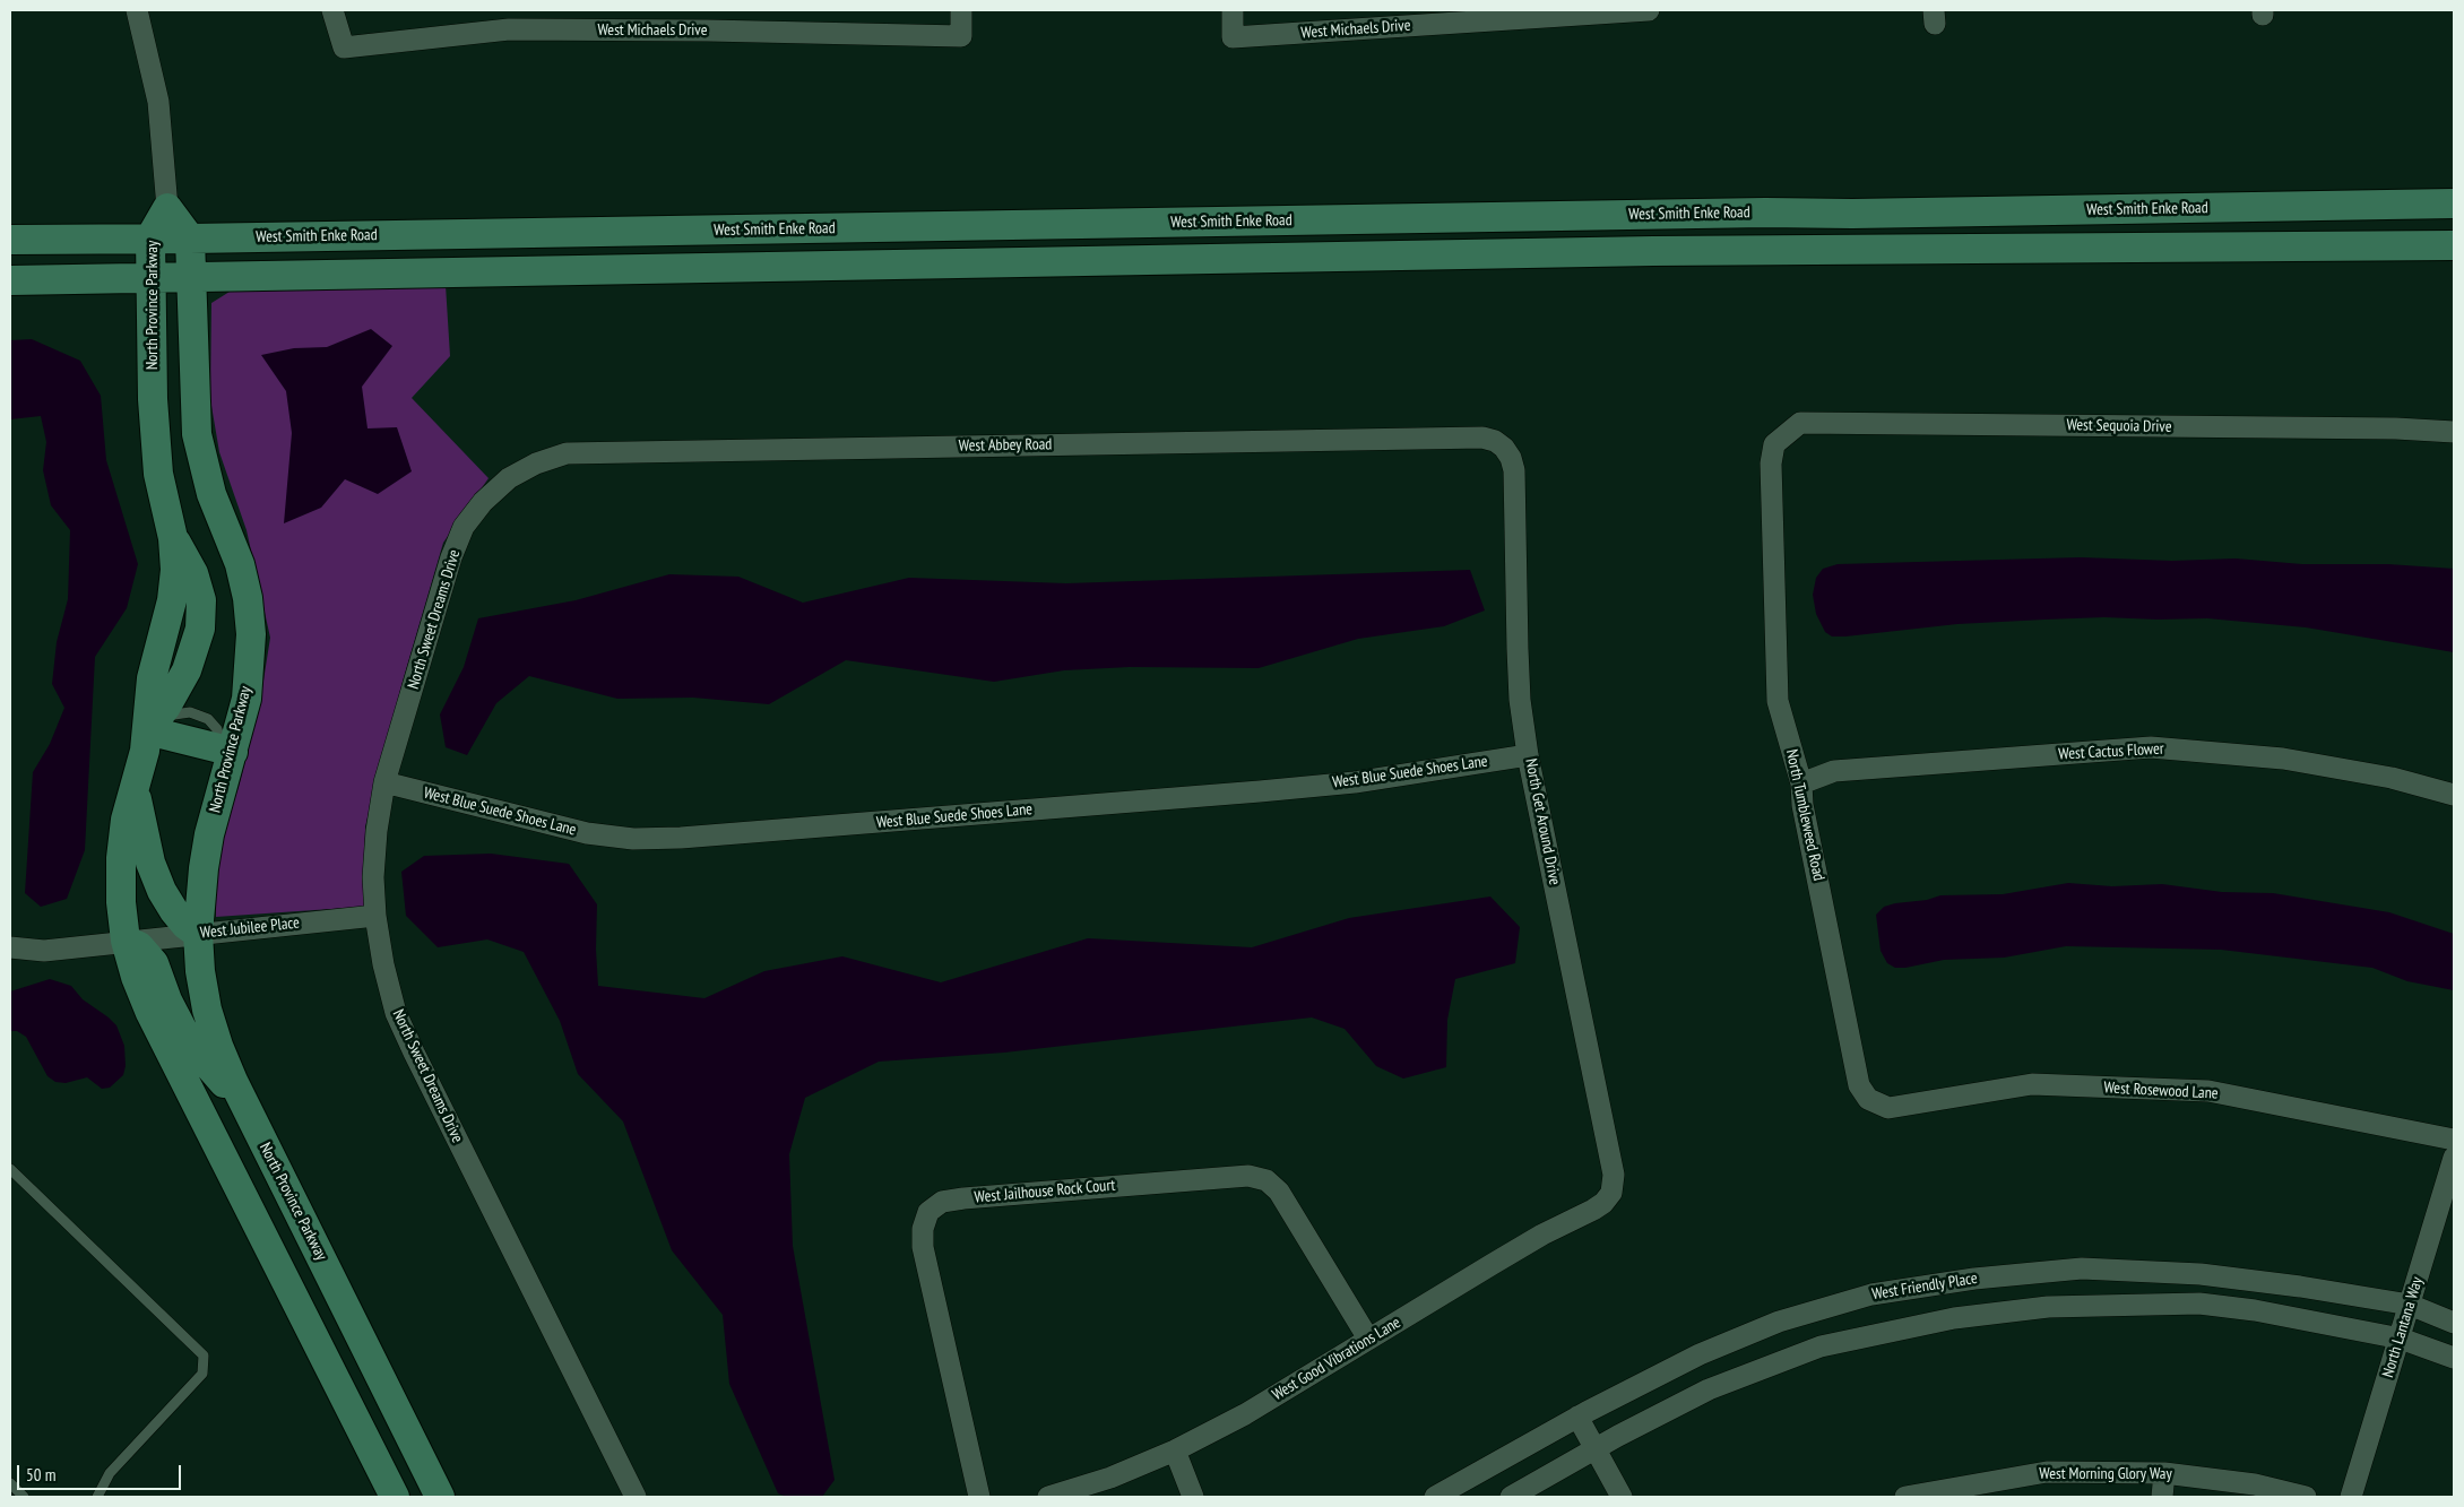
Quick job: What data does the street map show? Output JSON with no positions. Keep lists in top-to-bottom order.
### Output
{
  "streets": {
    "street": [
      "West Michaels Drive",
      "West Smith Enke Road",
      "North Province Parkway",
      "West Sequoia Drive",
      "West Abbey Road",
      "North Sweet Dreams Drive",
      "West Cactus Flower",
      "West Blue Suede Shoes Lane",
      "North Tumbleweed Road",
      "North Get Around Drive",
      "West Jubilee Place",
      "West Rosewood Lane",
      "West Jailhouse Rock Court",
      "West Friendly Place",
      "North Lantana Way",
      "West Good Vibrations Lane",
      "West Morning Glory Way"
    ]
  },
  "crossings": [
    ["West Smith Enke Road", "North Province Parkway"],
    ["North Province Parkway", "West Jubilee Place"],
    ["West Sequoia Drive", "North Tumbleweed Road"],
    ["West Abbey Road", "North Sweet Dreams Drive"],
    ["West Abbey Road", "North Get Around Drive"],
    ["North Sweet Dreams Drive", "West Blue Suede Shoes Lane"],
    ["North Sweet Dreams Drive", "West Jubilee Place"],
    ["West Cactus Flower", "North Tumbleweed Road"],
    ["West Blue Suede Shoes Lane", "North Get Around Drive"],
    ["North Tumbleweed Road", "West Rosewood Lane"],
    ["North Get Around Drive", "West Good Vibrations Lane"],
    ["West Jailhouse Rock Court", "West Good Vibrations Lane"],
    ["West Friendly Place", "North Lantana Way"]
  ],
  "scale_bar": "50 m"
}
